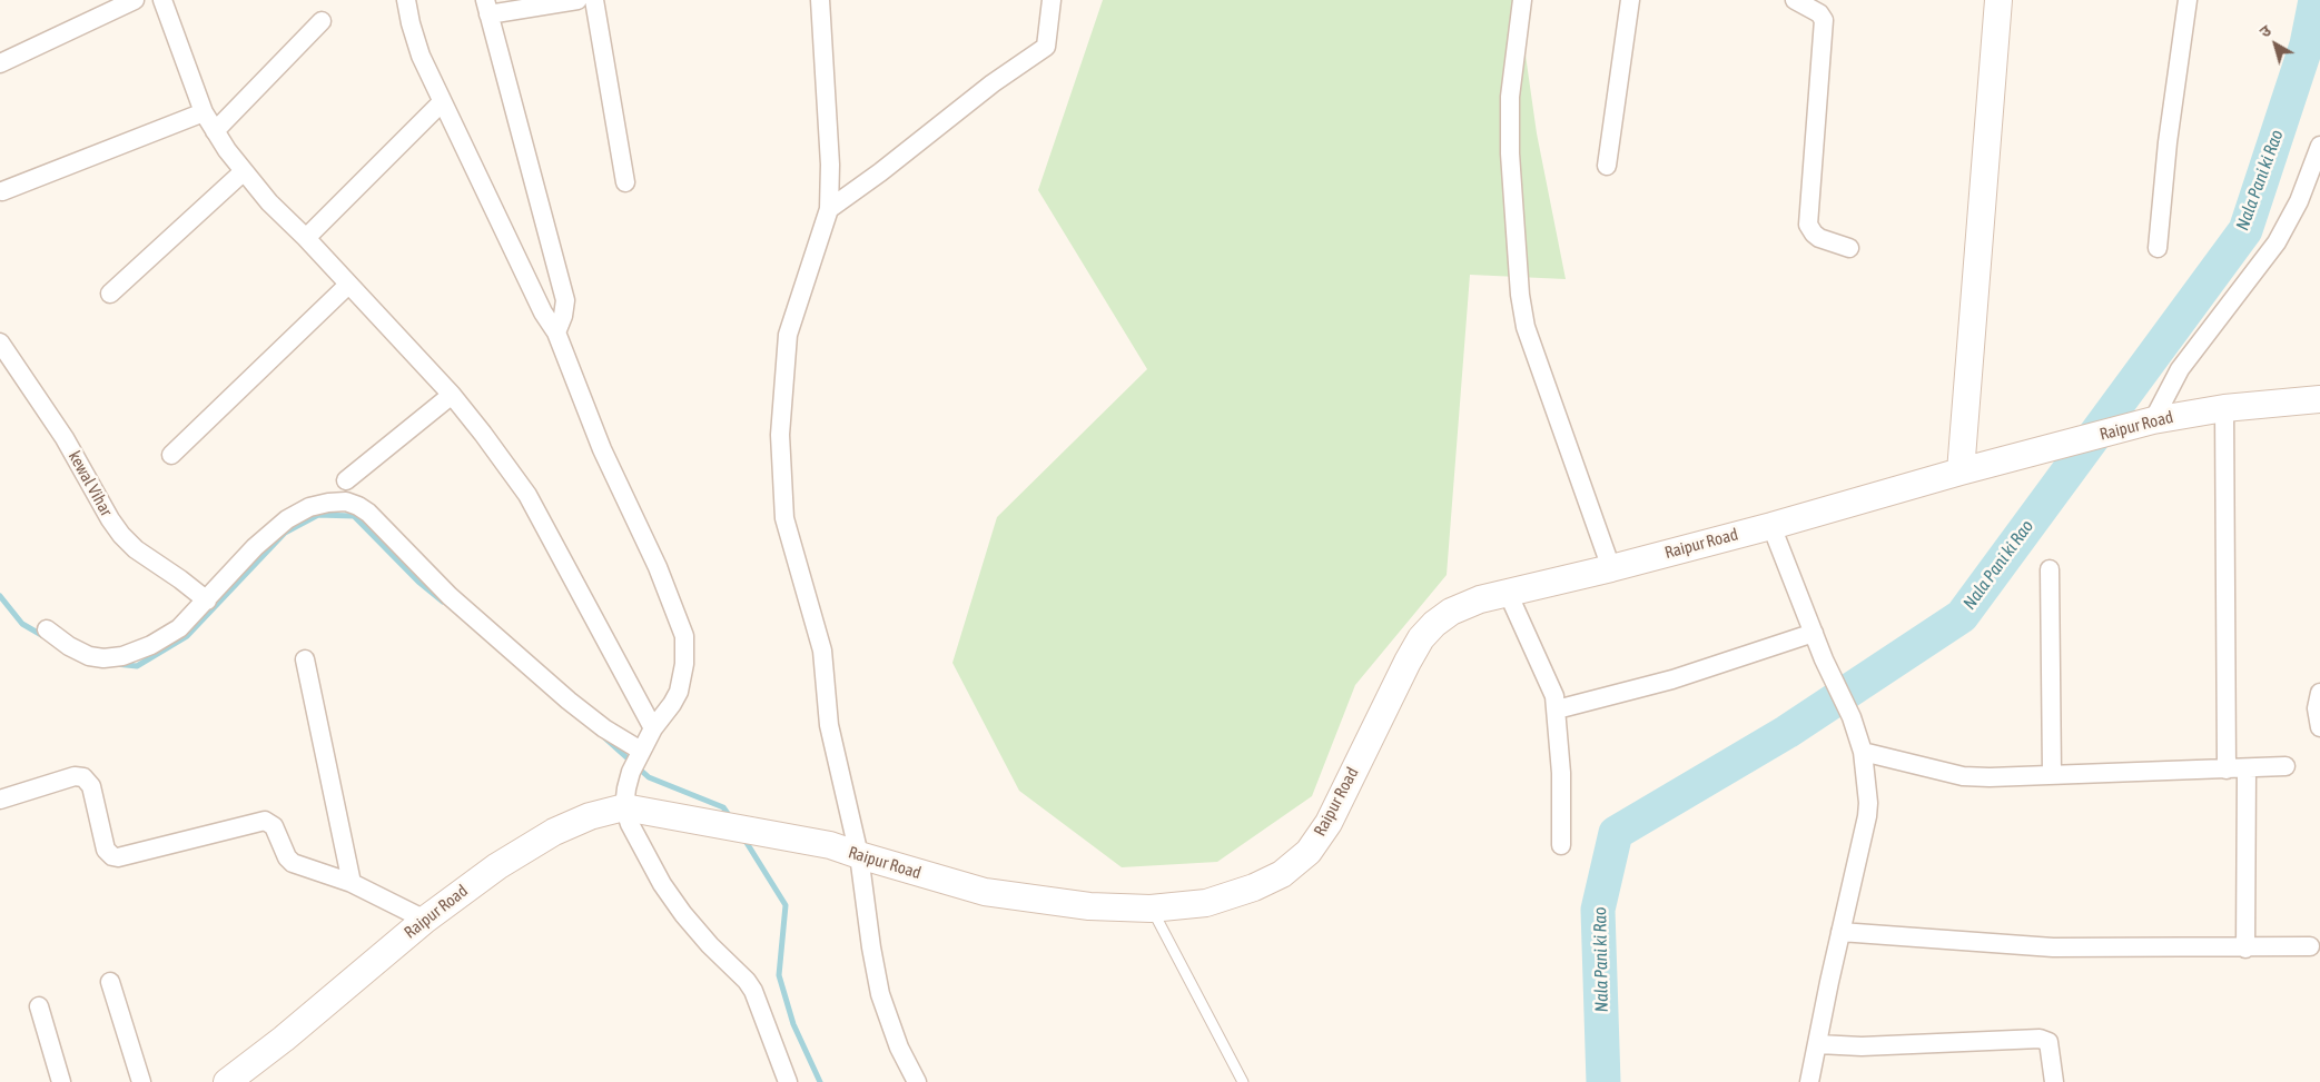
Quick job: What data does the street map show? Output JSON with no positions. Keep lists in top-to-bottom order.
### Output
{
  "streets": {
    "main road": ["Raipur Road"],
    "street": ["kewal Vihar"]
  },
  "water": ["Nala Pani ki Rao"],
  "north": "top left"
}
